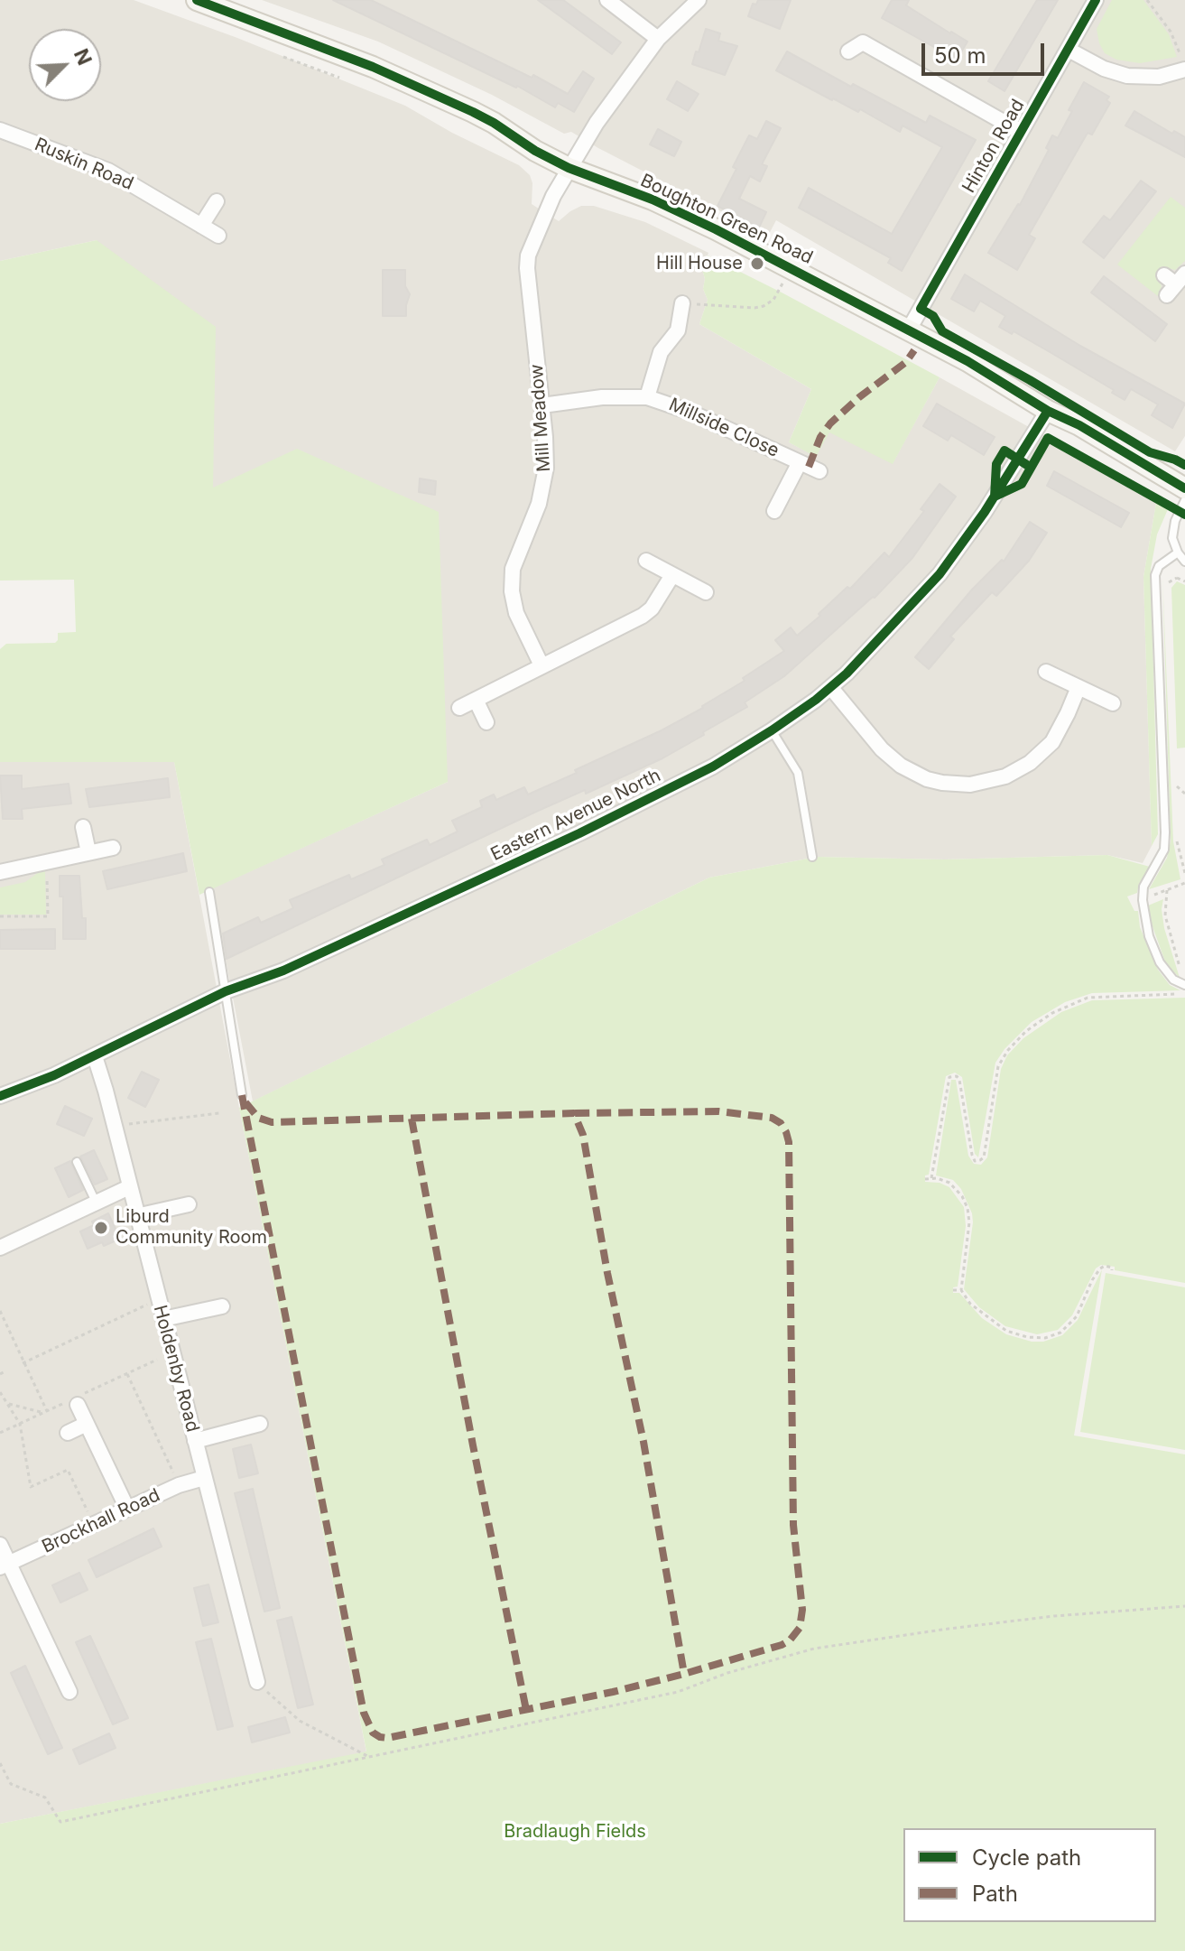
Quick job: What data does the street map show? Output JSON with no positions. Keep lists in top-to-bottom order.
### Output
{
  "streets": {
    "street": [
      "Hinton Road",
      "Ruskin Road",
      "Boughton Green Road",
      "Mill Meadow",
      "Millside Close",
      "Eastern Avenue North",
      "Holdenby Road",
      "Brockhall Road"
    ]
  },
  "crossings": [
    ["Hinton Road", "Boughton Green Road"],
    ["Boughton Green Road", "Mill Meadow"],
    ["Boughton Green Road", "Eastern Avenue North"],
    ["Mill Meadow", "Millside Close"],
    ["Eastern Avenue North", "Holdenby Road"],
    ["Holdenby Road", "Brockhall Road"]
  ],
  "parks": ["Bradlaugh Fields"],
  "places": ["Hill House", "Liburd Community Room"],
  "legend": ["Cycle path", "Path"],
  "scale_bar": "50 m",
  "north": "top right"
}
